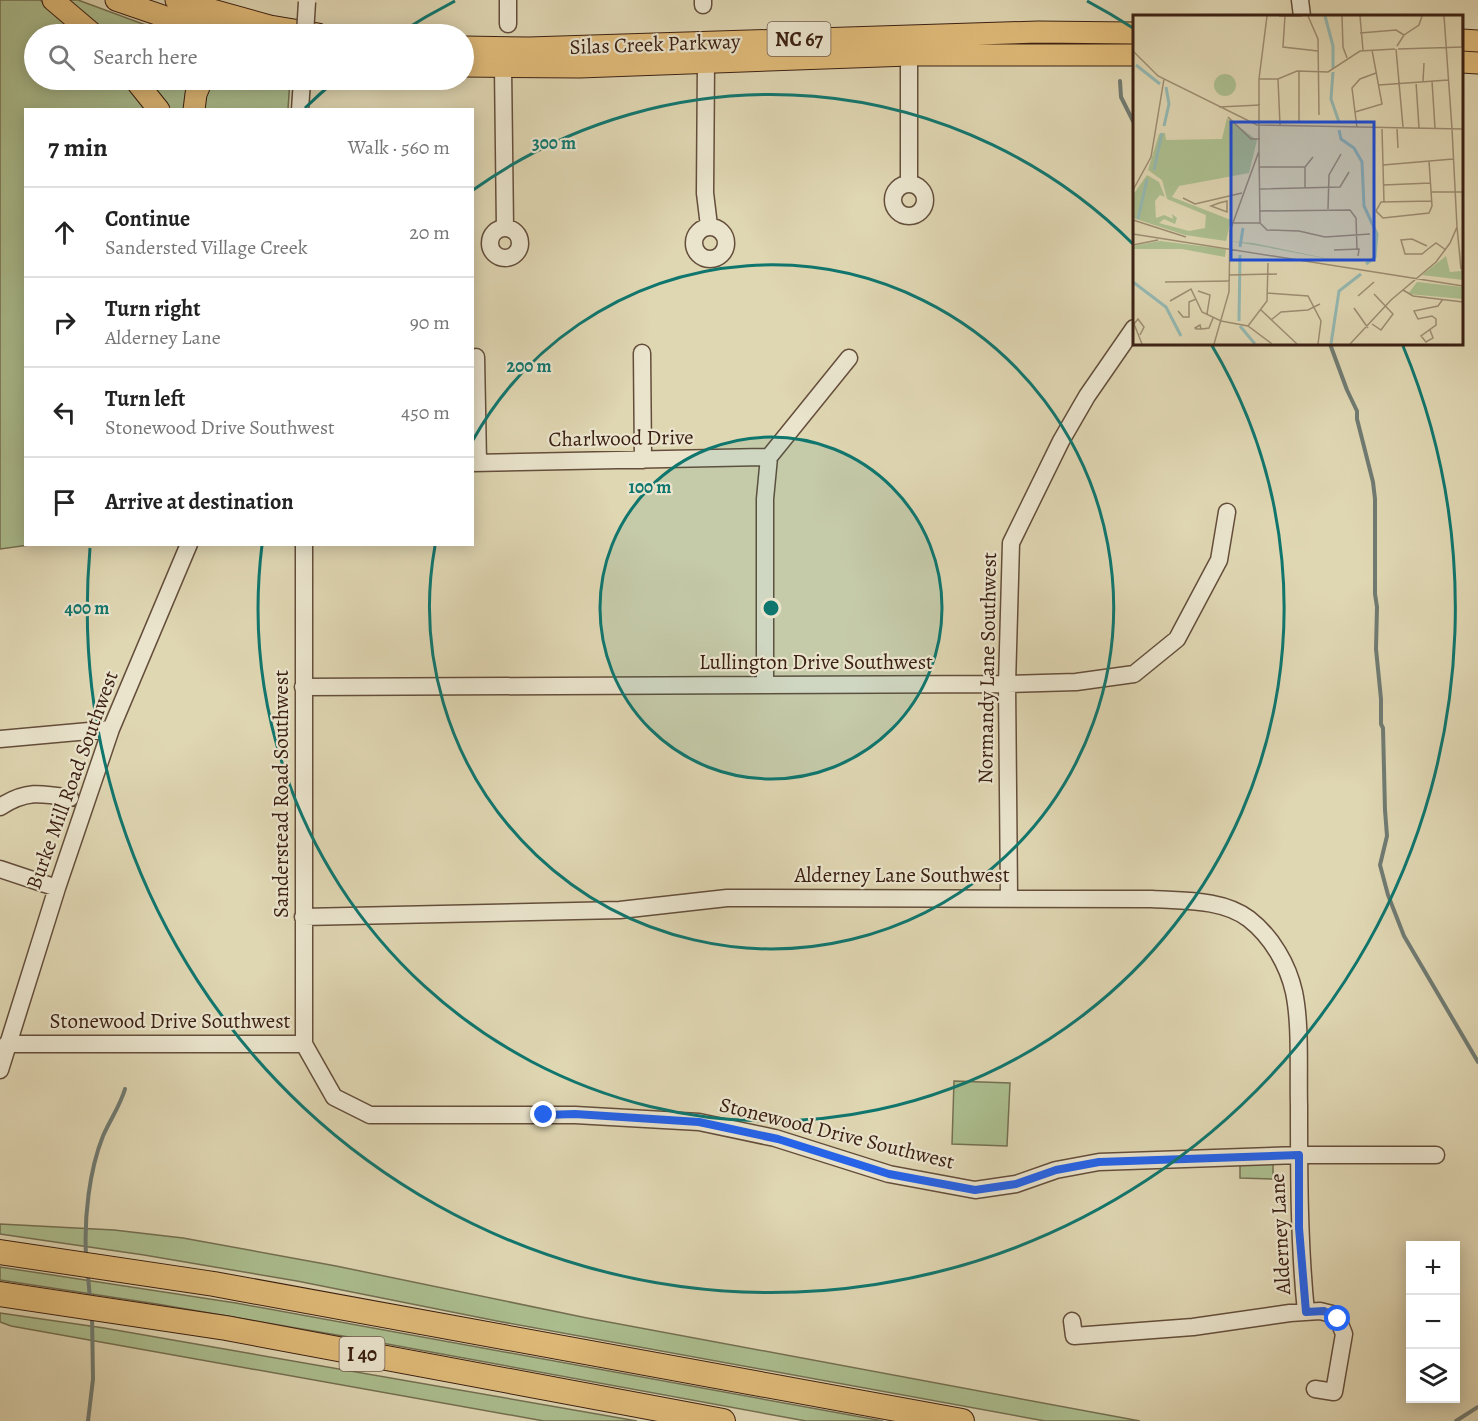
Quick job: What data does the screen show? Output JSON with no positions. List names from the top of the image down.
{
  "streets": {
    "highway": ["I 40"],
    "main road": ["NC 67", "Silas Creek Parkway"],
    "street": [
      "Charlwood Drive",
      "Lullington Drive Southwest",
      "Normandy Lane Southwest",
      "Burke Mill Road Southwest",
      "Sanderstead Road Southwest",
      "Alderney Lane Southwest",
      "Stonewood Drive Southwest",
      "Alderney Lane"
    ]
  },
  "crossings": [
    ["Lullington Drive Southwest", "Normandy Lane Southwest"],
    ["Lullington Drive Southwest", "Sanderstead Road Southwest"],
    ["Normandy Lane Southwest", "Alderney Lane Southwest"],
    ["Burke Mill Road Southwest", "Stonewood Drive Southwest"],
    ["Sanderstead Road Southwest", "Alderney Lane Southwest"],
    ["Sanderstead Road Southwest", "Stonewood Drive Southwest"],
    ["Alderney Lane Southwest", "Stonewood Drive Southwest"],
    ["Alderney Lane Southwest", "Alderney Lane"],
    ["Stonewood Drive Southwest", "Alderney Lane"]
  ],
  "page": {
    "search": "Search here",
    "heading": ["7 min", "Walk · 560 m"],
    "list": [
      ["Continue", "Sandersted Village Creek", "20 m"],
      ["Turn right", "Alderney Lane", "90 m"],
      ["Turn left", "Stonewood Drive Southwest", "450 m"],
      "Arrive at destination"
    ],
    "map_buttons": ["+", "−"]
  },
  "rings": [
    "300 m",
    "200 m",
    "100 m",
    "400 m"
  ]
}
